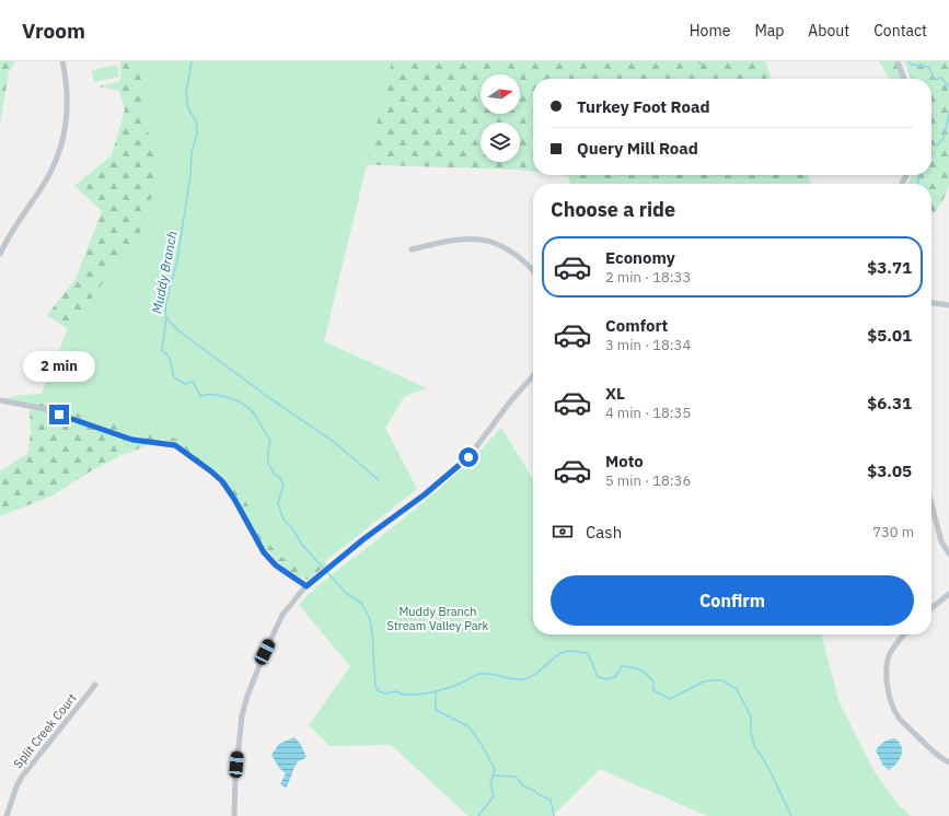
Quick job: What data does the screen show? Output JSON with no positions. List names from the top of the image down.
{
  "streets": {
    "street": ["Split Creek Court"]
  },
  "water": ["Muddy Branch"],
  "parks": ["Muddy Branch Stream Valley Park"],
  "north": "right",
  "page": {
    "header": "Vroom",
    "nav": [
      "Home",
      "Map",
      "About",
      "Contact"
    ],
    "banner": ["Turkey Foot Road", "Query Mill Road"],
    "heading": "Choose a ride",
    "list": [
      {
        "name": "Economy",
        "note": "2 min · 18:33",
        "value": "$3.71"
      },
      {
        "name": "Comfort",
        "note": "3 min · 18:34",
        "value": "$5.01"
      },
      {
        "name": "XL",
        "note": "4 min · 18:35",
        "value": "$6.31"
      },
      {
        "name": "Moto",
        "note": "5 min · 18:36",
        "value": "$3.05"
      }
    ],
    "bubble": "2 min",
    "pay": ["Cash", "730 m"],
    "buttons": "Confirm"
  }
}
